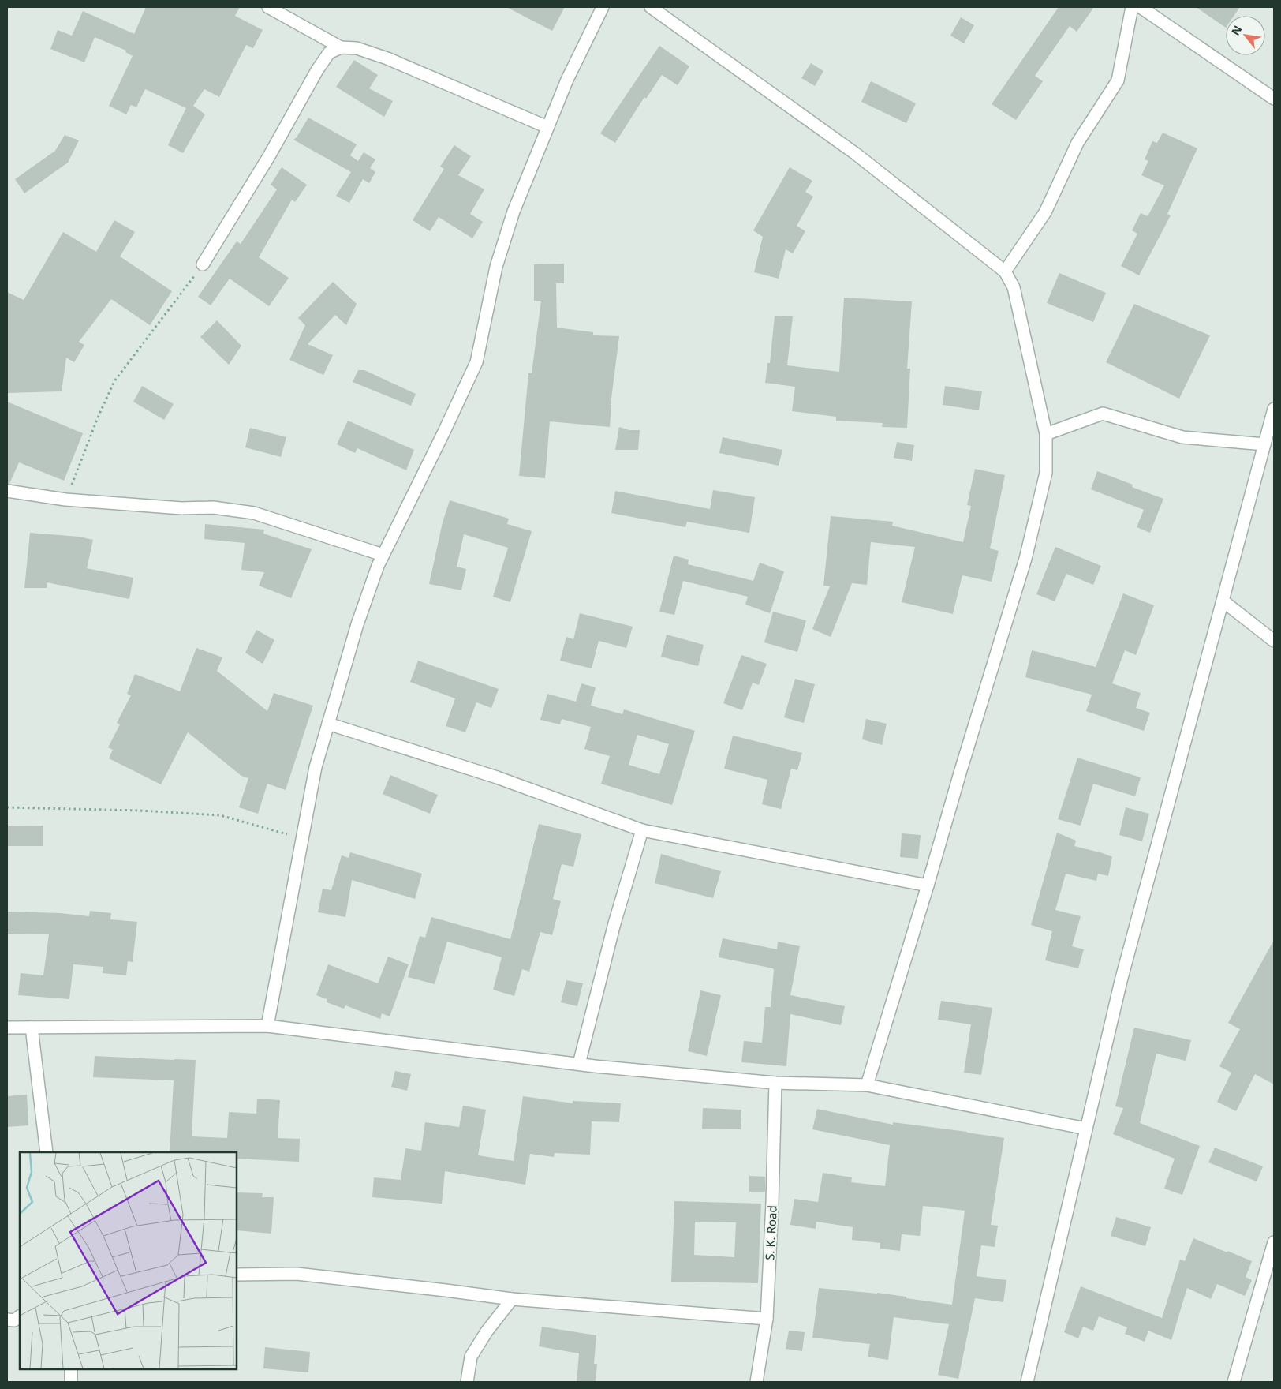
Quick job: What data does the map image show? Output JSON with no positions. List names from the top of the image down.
{
  "streets": {
    "street": ["S. K. Road"]
  },
  "north": "top left"
}
